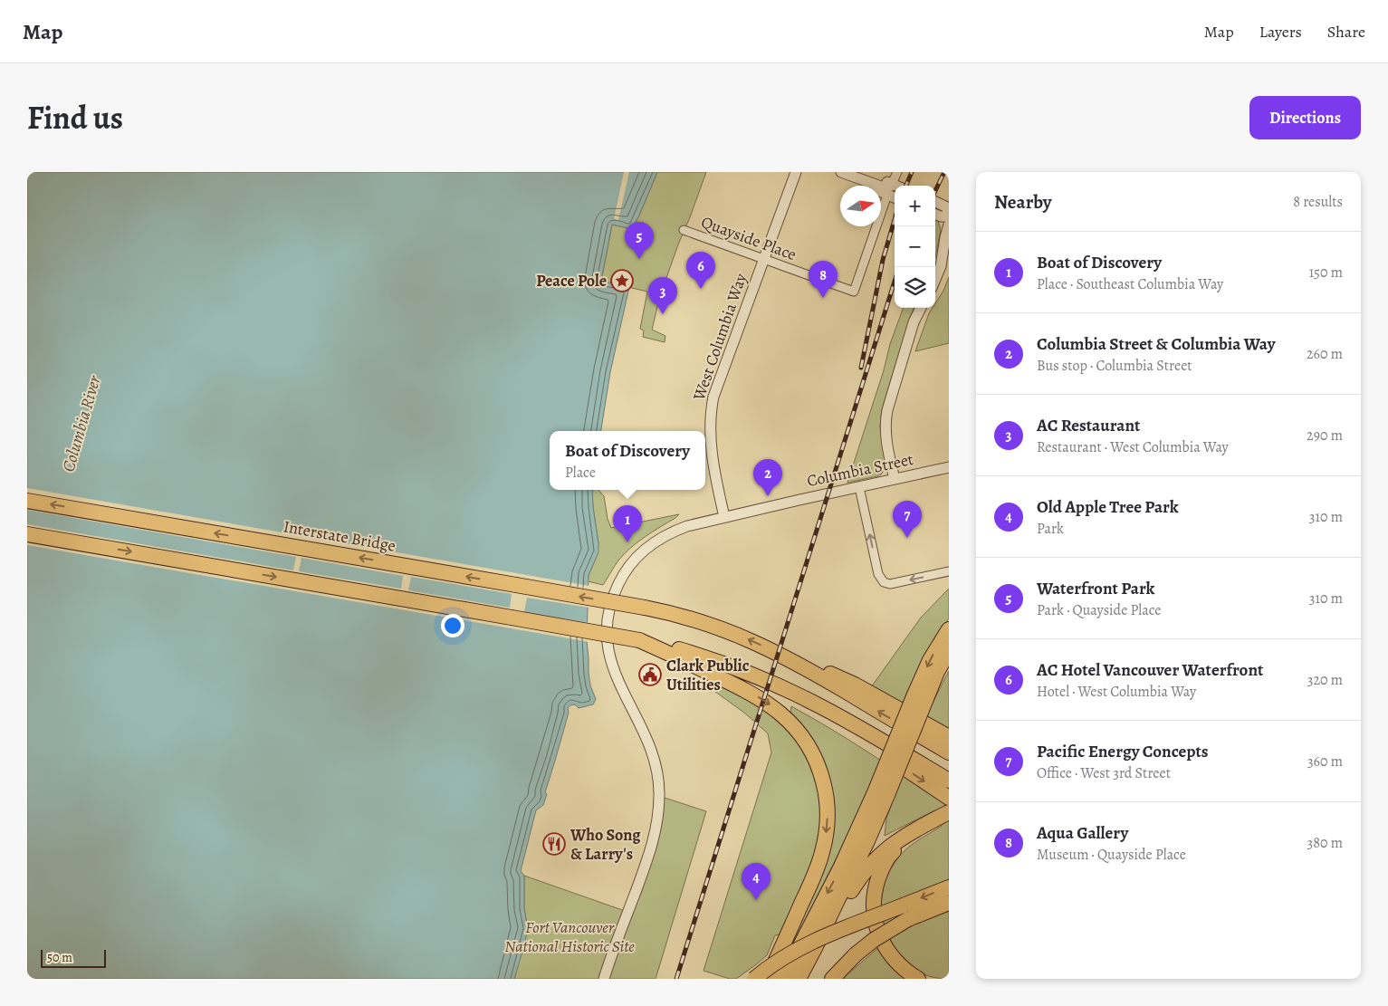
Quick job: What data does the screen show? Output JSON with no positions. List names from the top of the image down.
{
  "streets": {
    "highway": ["Interstate Bridge"],
    "street": ["Quayside Place", "West Columbia Way", "Columbia Street"]
  },
  "crossings": [
    ["Quayside Place", "West Columbia Way"],
    ["West Columbia Way", "Columbia Street"]
  ],
  "water": ["Columbia River"],
  "parks": ["Fort Vancouver National Historic Site"],
  "places": {
    "place": ["Peace Pole"],
    "public building": ["Clark Public Utilities"],
    "restaurant": ["Who Song & Larry's"]
  },
  "scale_bar": "50 m",
  "north": "right",
  "page": {
    "header": "Map",
    "nav": ["Map", "Layers", "Share"],
    "title": "Find us",
    "buttons": "Directions",
    "heading": ["Nearby", "8 results"],
    "map_buttons": ["+", "−"],
    "pins": [
      "5",
      "6",
      "8",
      "3",
      "2",
      "7",
      "1",
      "4"
    ],
    "list": [
      {
        "mark": "1",
        "name": "Boat of Discovery",
        "note": "Place · Southeast Columbia Way",
        "value": "150 m"
      },
      {
        "mark": "2",
        "name": "Columbia Street & Columbia Way",
        "note": "Bus stop · Columbia Street",
        "value": "260 m"
      },
      {
        "mark": "3",
        "name": "AC Restaurant",
        "note": "Restaurant · West Columbia Way",
        "value": "290 m"
      },
      {
        "mark": "4",
        "name": "Old Apple Tree Park",
        "note": "Park",
        "value": "310 m"
      },
      {
        "mark": "5",
        "name": "Waterfront Park",
        "note": "Park · Quayside Place",
        "value": "310 m"
      },
      {
        "mark": "6",
        "name": "AC Hotel Vancouver Waterfront",
        "note": "Hotel · West Columbia Way",
        "value": "320 m"
      },
      {
        "mark": "7",
        "name": "Pacific Energy Concepts",
        "note": "Office · West 3rd Street",
        "value": "360 m"
      },
      {
        "mark": "8",
        "name": "Aqua Gallery",
        "note": "Museum · Quayside Place",
        "value": "380 m"
      }
    ],
    "popup": ["Boat of Discovery", "Place"],
    "scale": "50 m"
  }
}
